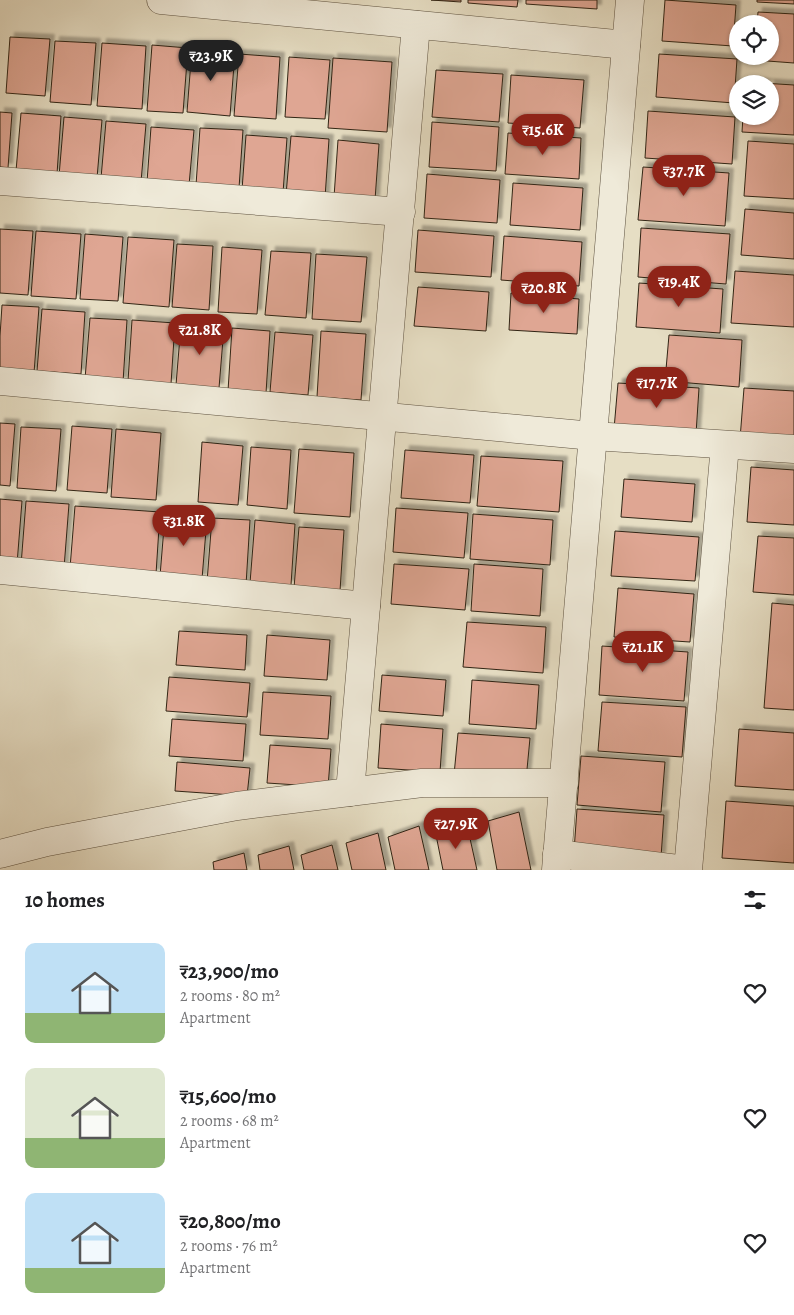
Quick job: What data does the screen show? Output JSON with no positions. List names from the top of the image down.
{
  "page": {
    "price": [
      "₹23.9K",
      "₹15.6K",
      "₹37.7K",
      "₹19.4K",
      "₹20.8K",
      "₹21.8K",
      "₹17.7K",
      "₹31.8K",
      "₹21.1K",
      "₹27.9K"
    ],
    "heading": "10 homes",
    "list": [
      {
        "name": "₹23,900/mo",
        "note": "2 rooms · 80 m² · Apartment"
      },
      {
        "name": "₹15,600/mo",
        "note": "2 rooms · 68 m² · Apartment"
      },
      {
        "name": "₹20,800/mo",
        "note": "2 rooms · 76 m² · Apartment"
      }
    ]
  }
}
